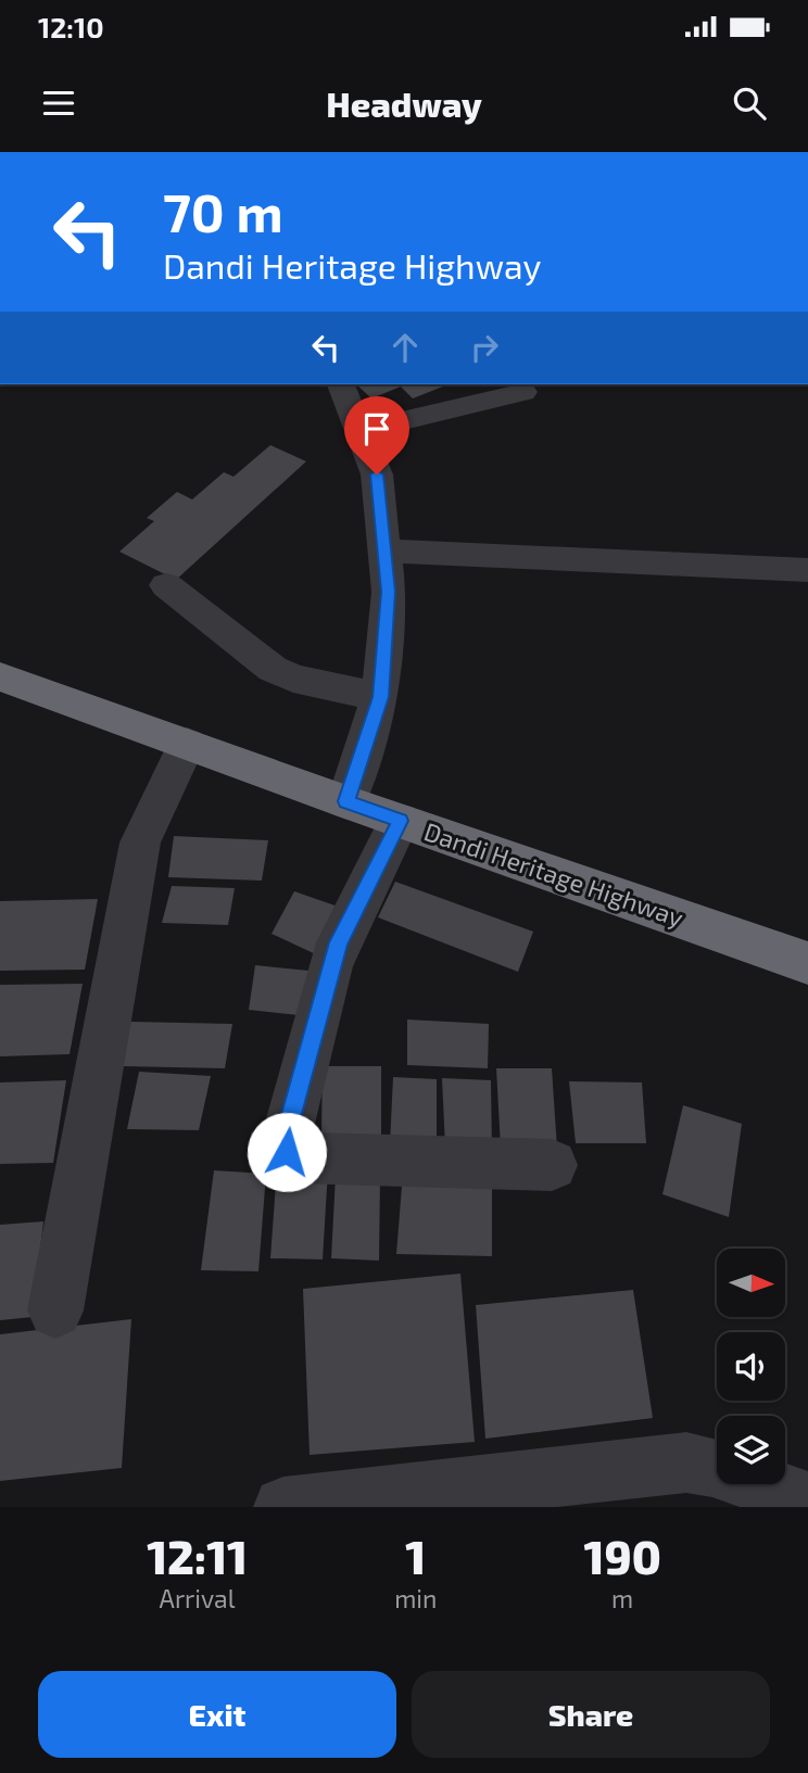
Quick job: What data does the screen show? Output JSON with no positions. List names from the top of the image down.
{
  "streets": {
    "highway": ["Dandi Heritage Highway"]
  },
  "north": "right",
  "page": {
    "status": "12:10",
    "header": "Headway",
    "turn": ["70 m", "Dandi Heritage Highway"],
    "eta": [
      "12:11",
      "Arrival",
      "1",
      "min",
      "190",
      "m"
    ],
    "buttons": ["Exit", "Share"]
  }
}
